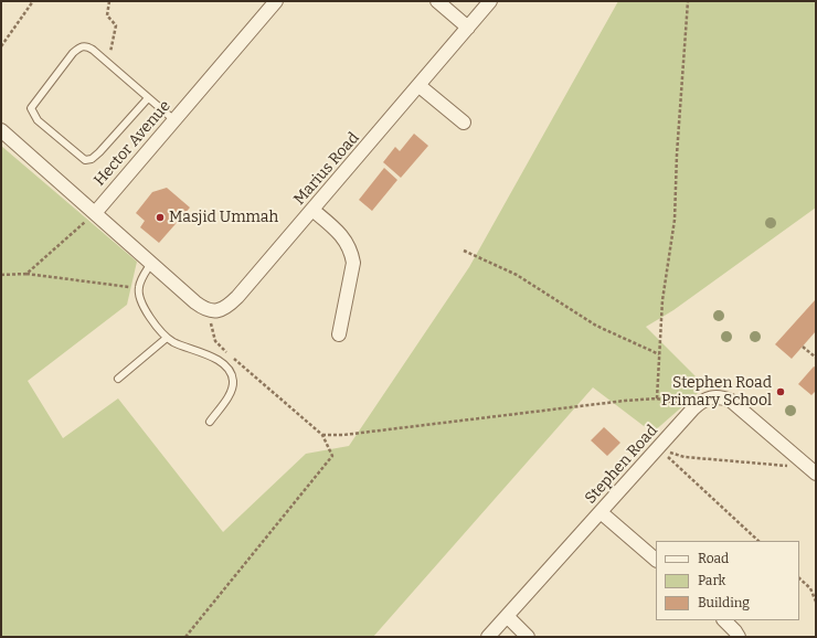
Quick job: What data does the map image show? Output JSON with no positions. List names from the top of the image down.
{
  "streets": {
    "street": ["Hector Avenue", "Marius Road", "Stephen Road"]
  },
  "places": ["Masjid Ummah", "Stephen Road Primary School"],
  "legend": ["Road", "Park", "Building"]
}
